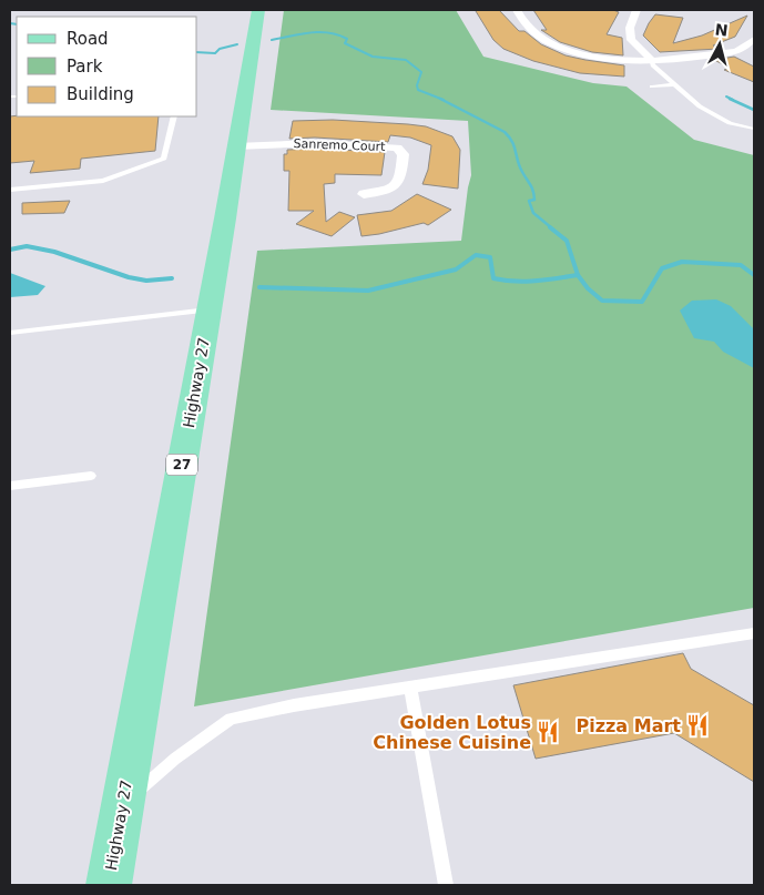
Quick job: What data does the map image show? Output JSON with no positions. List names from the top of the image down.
{
  "streets": {
    "main road": ["Highway 27", "27"],
    "street": ["Sanremo Court"]
  },
  "crossings": [
    ["Sanremo Court", "Highway 27"]
  ],
  "places": {
    "restaurant": ["Pizza Mart", "Golden Lotus Chinese Cuisine"]
  },
  "legend": ["Road", "Park", "Building"],
  "north": "top"
}
